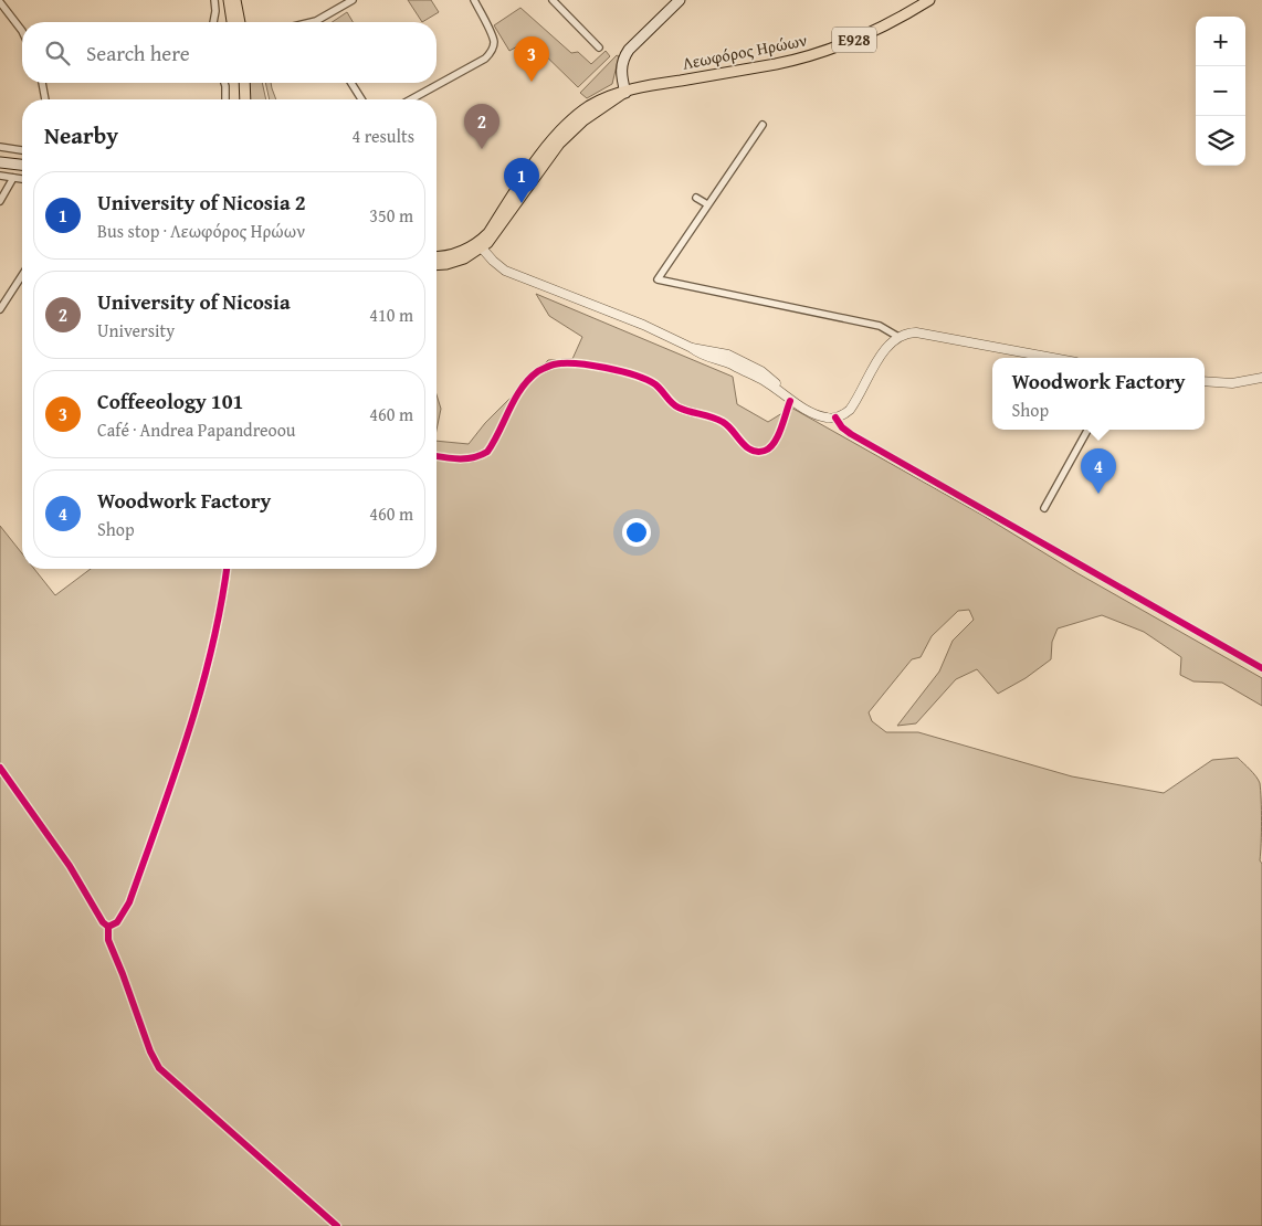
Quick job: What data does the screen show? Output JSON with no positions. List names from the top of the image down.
{
  "streets": {
    "main road": ["E928", "Λεωφόρος Ηρώων"]
  },
  "page": {
    "map_buttons": ["+", "−"],
    "search": "Search here",
    "pins": [
      "3",
      "2",
      "1",
      "4"
    ],
    "heading": ["Nearby", "4 results"],
    "list": [
      {
        "mark": "1",
        "name": "University of Nicosia 2",
        "note": "Bus stop · Λεωφόρος Ηρώων",
        "value": "350 m"
      },
      {
        "mark": "2",
        "name": "University of Nicosia",
        "note": "University",
        "value": "410 m"
      },
      {
        "mark": "3",
        "name": "Coffeeology 101",
        "note": "Café · Andrea Papandreoou",
        "value": "460 m"
      },
      {
        "mark": "4",
        "name": "Woodwork Factory",
        "note": "Shop",
        "value": "460 m"
      }
    ],
    "popup": ["Woodwork Factory", "Shop"]
  }
}
